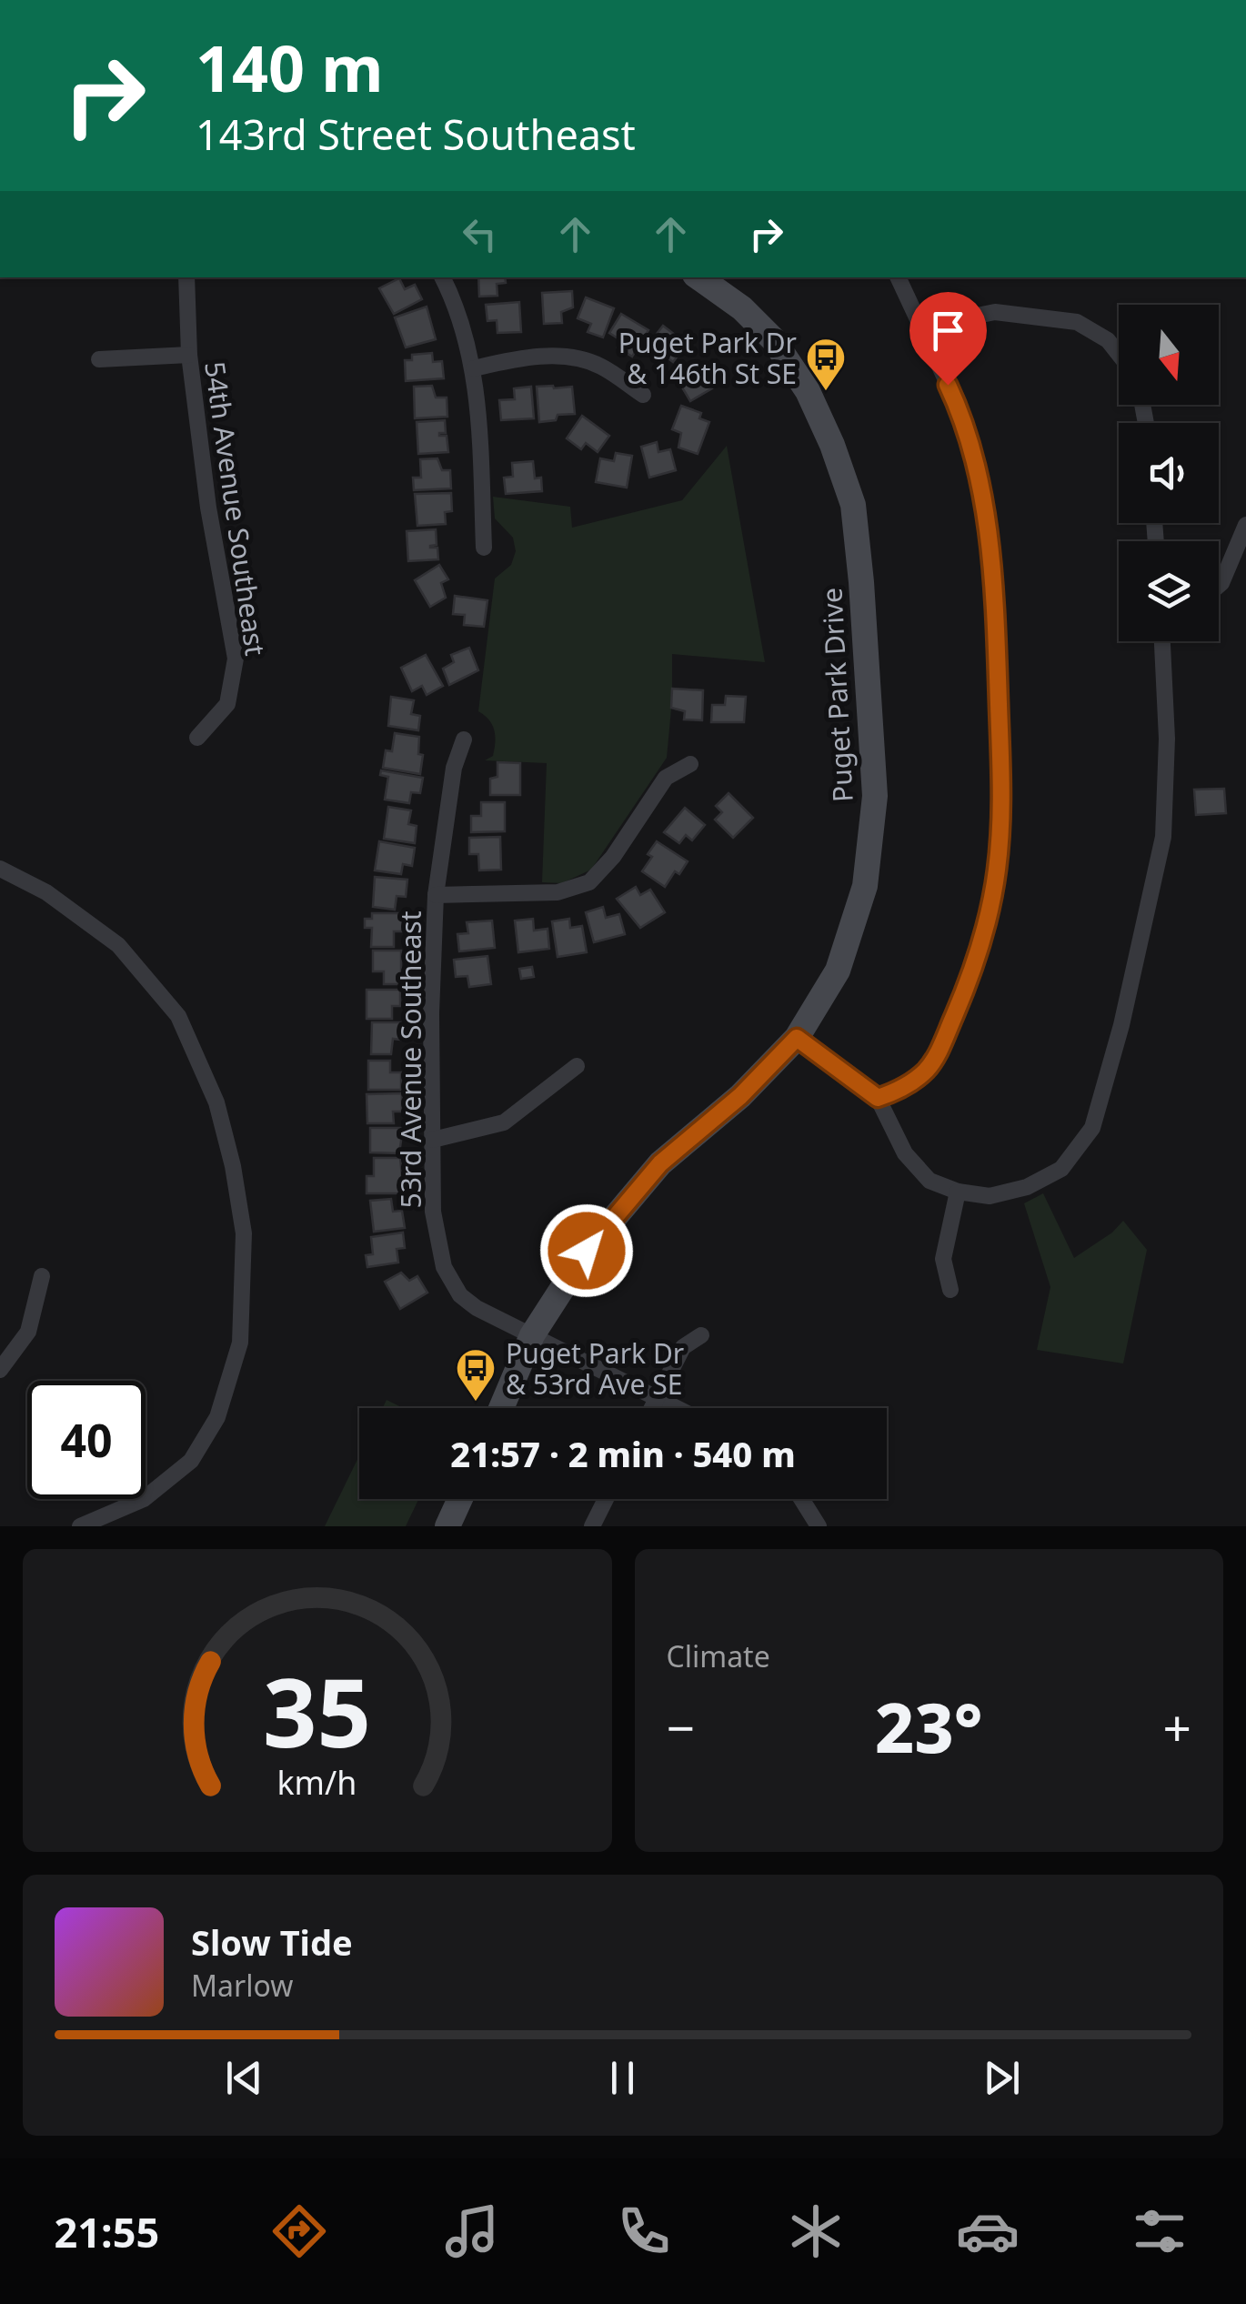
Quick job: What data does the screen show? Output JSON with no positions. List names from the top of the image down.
{
  "streets": {
    "street": ["54th Avenue Southeast", "Puget Park Drive", "53rd Avenue Southeast"]
  },
  "crossings": [
    ["Puget Park Drive", "53rd Avenue Southeast"]
  ],
  "places": {
    "bus stop": ["Puget Park Dr & 146th St SE", "Puget Park Dr & 53rd Ave SE"]
  },
  "north": "bottom",
  "page": {
    "turn": ["140 m", "143rd Street Southeast"],
    "limit": "40",
    "trip": "21:57 · 2 min · 540 m",
    "tile": "Climate",
    "heat": ["−", "23°", "+"],
    "song": ["Slow Tide", "Marlow"],
    "tabs": "21:55",
    "gauge": ["35", "km/h"]
  }
}
